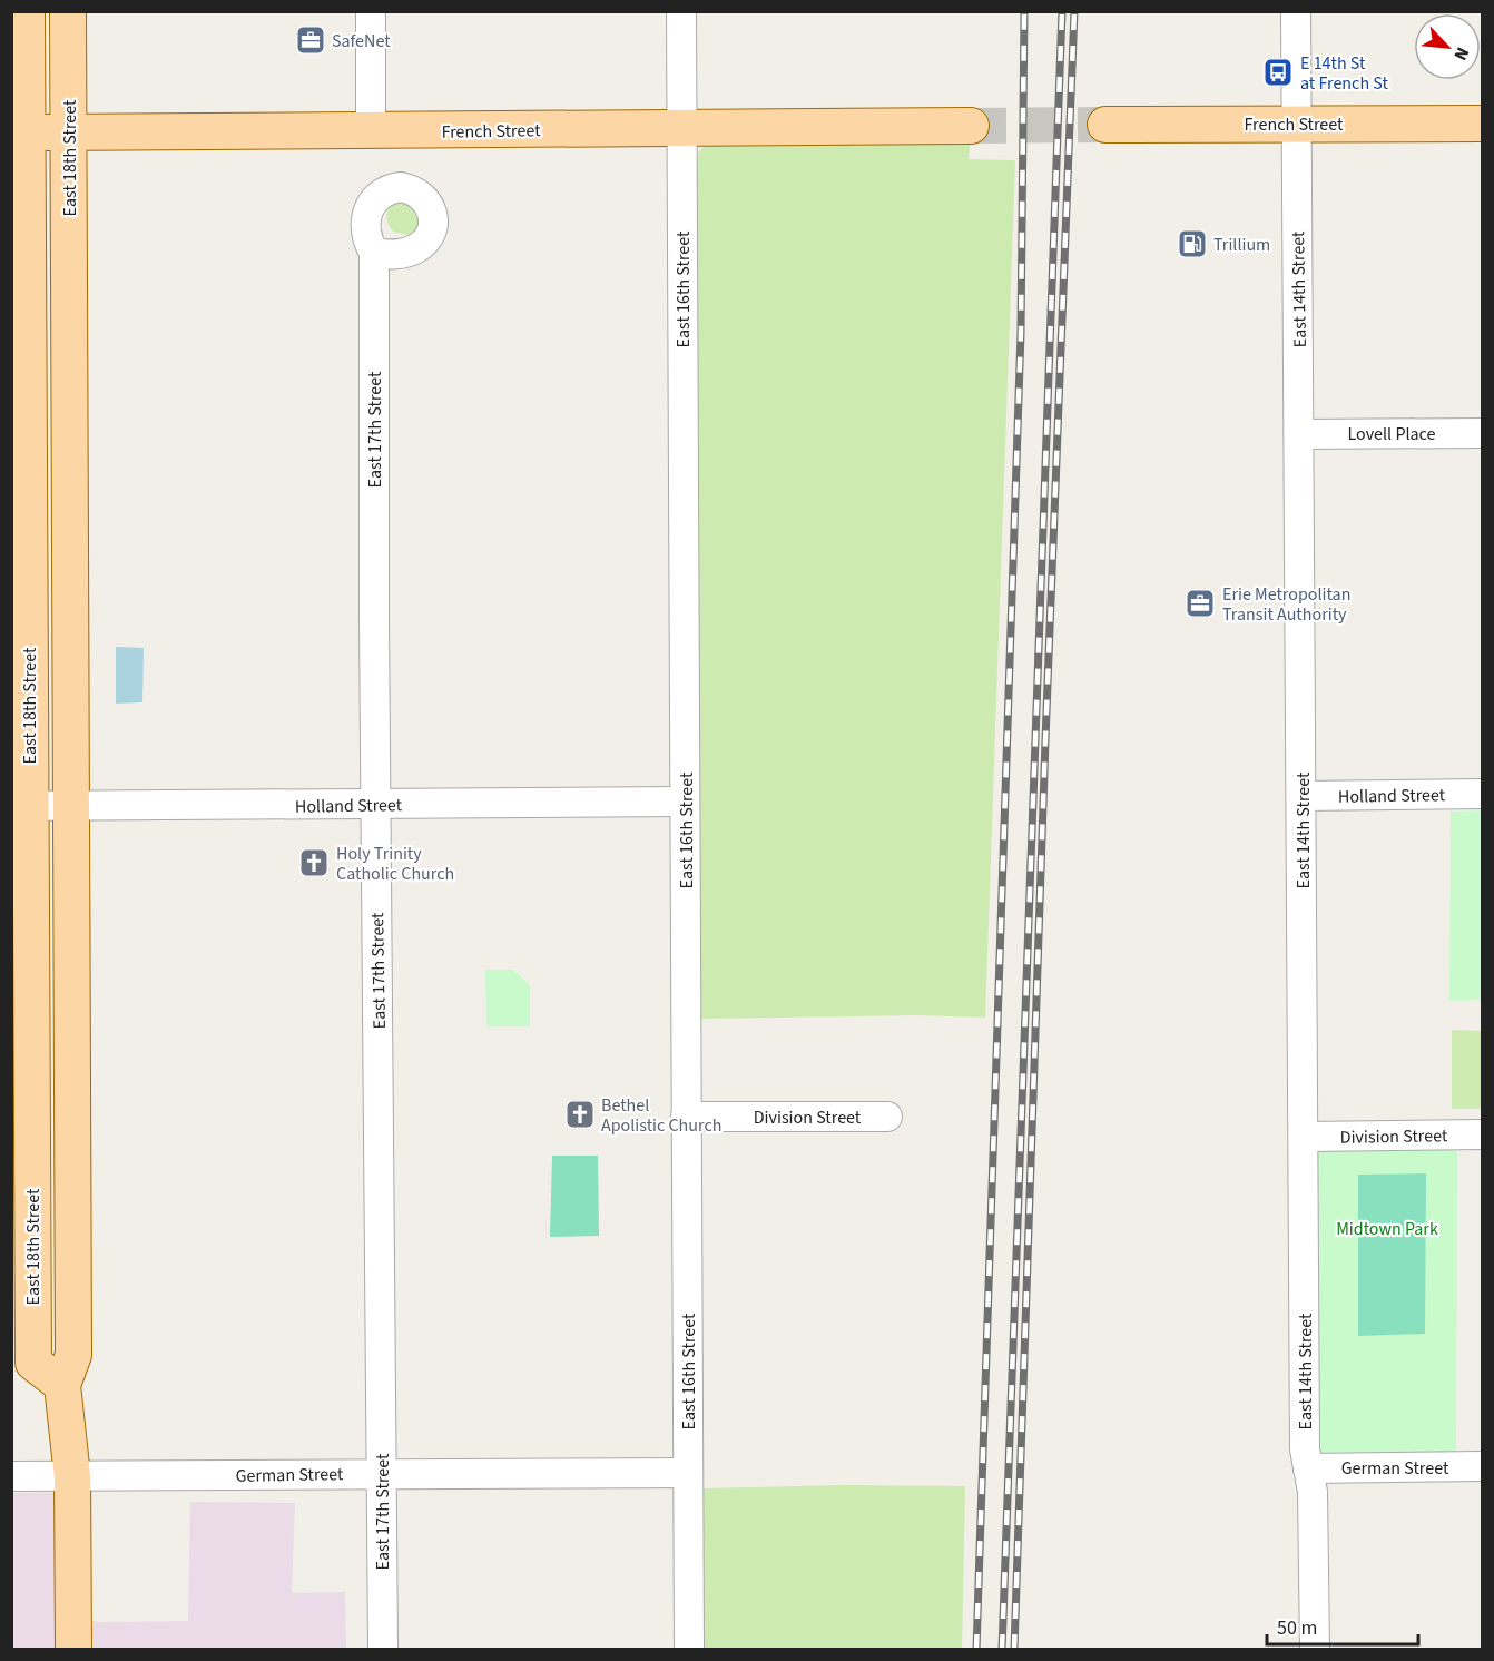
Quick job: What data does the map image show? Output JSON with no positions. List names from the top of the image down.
{
  "streets": {
    "main road": ["French Street", "East 18th Street"],
    "street": [
      "East 16th Street",
      "East 14th Street",
      "East 17th Street",
      "Lovell Place",
      "Holland Street",
      "Division Street",
      "German Street"
    ]
  },
  "crossings": [
    ["French Street", "East 18th Street"],
    ["French Street", "East 16th Street"],
    ["French Street", "East 14th Street"],
    ["East 18th Street", "Holland Street"],
    ["East 18th Street", "German Street"],
    ["East 16th Street", "Holland Street"],
    ["East 16th Street", "Division Street"],
    ["East 16th Street", "German Street"],
    ["East 14th Street", "Lovell Place"],
    ["East 14th Street", "Holland Street"],
    ["East 14th Street", "Division Street"],
    ["East 14th Street", "German Street"],
    ["East 17th Street", "Holland Street"],
    ["East 17th Street", "German Street"]
  ],
  "parks": ["Midtown Park"],
  "places": {
    "office": ["SafeNet", "Erie Metropolitan Transit Authority"],
    "bus stop": ["E 14th St at French St"],
    "fuel station": ["Trillium"],
    "church": ["Holy Trinity Catholic Church", "Bethel Apolistic Church"]
  },
  "scale_bar": "50 m",
  "north": "bottom right"
}
